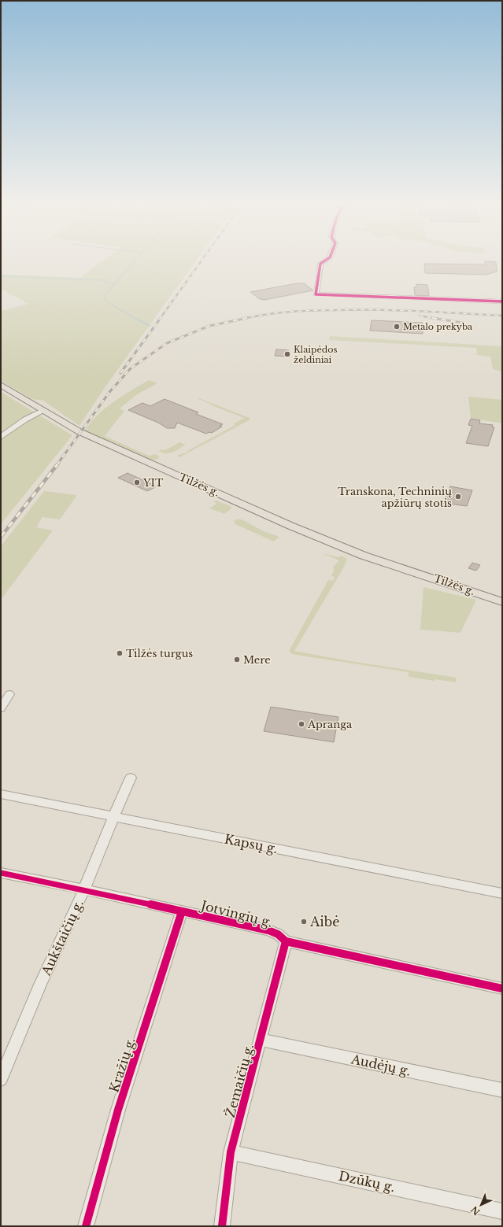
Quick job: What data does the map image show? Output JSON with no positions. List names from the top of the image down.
{
  "streets": {
    "main road": ["Tilžės g."],
    "street": [
      "Kapsų g.",
      "Jotvingių g.",
      "Aukštaičių g.",
      "Kražių g.",
      "Audėjų g.",
      "Žemaičių g.",
      "Dzūkų g."
    ]
  },
  "crossings": [
    ["Kapsų g.", "Aukštaičių g."],
    ["Jotvingių g.", "Aukštaičių g."],
    ["Jotvingių g.", "Kražių g."],
    ["Jotvingių g.", "Žemaičių g."],
    ["Audėjų g.", "Žemaičių g."],
    ["Žemaičių g.", "Dzūkų g."]
  ],
  "places": [
    "Metalo prekyba",
    "Klaipėdos želdiniai",
    "YIT",
    "Transkona, Techninių apžiūrų stotis",
    "Tilžės turgus",
    "Mere",
    "Apranga",
    "Aibė"
  ],
  "north": "bottom left"
}
